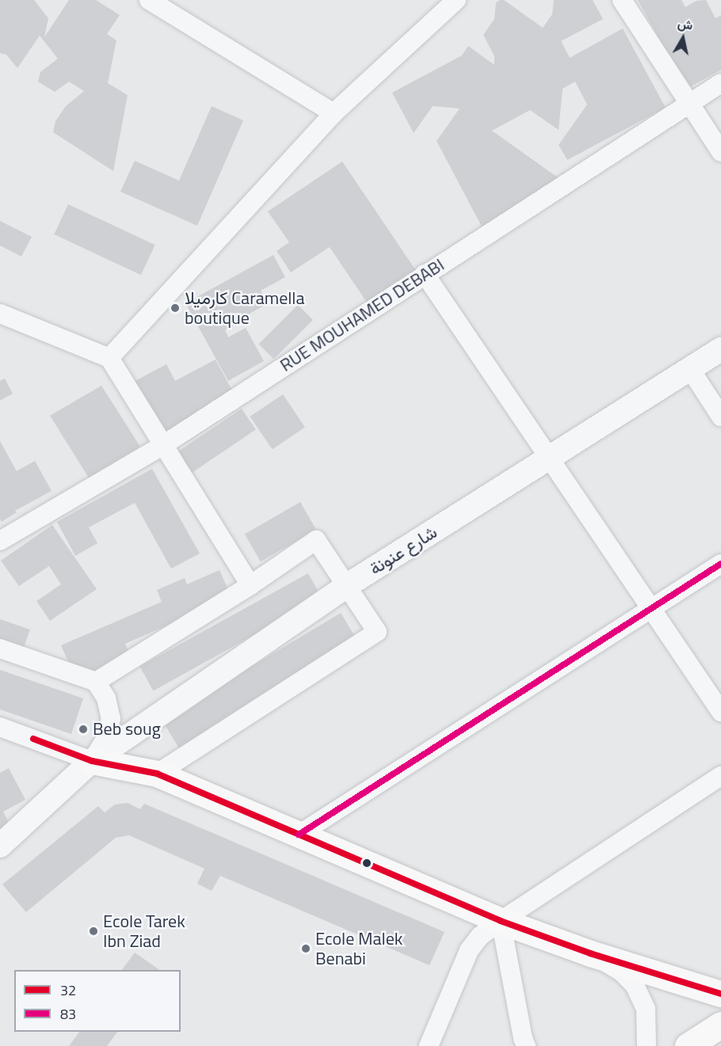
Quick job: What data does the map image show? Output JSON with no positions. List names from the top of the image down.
{
  "streets": {
    "street": ["RUE MOUHAMED DEBABI", "شارع عنونة"]
  },
  "places": [
    "كارميلا Caramella boutique",
    "Beb soug",
    "Ecole Tarek Ibn Ziad",
    "Ecole Malek Benabi"
  ],
  "lines": ["transit line 83", "transit line 32"],
  "legend": ["32", "83"],
  "north": "top"
}
